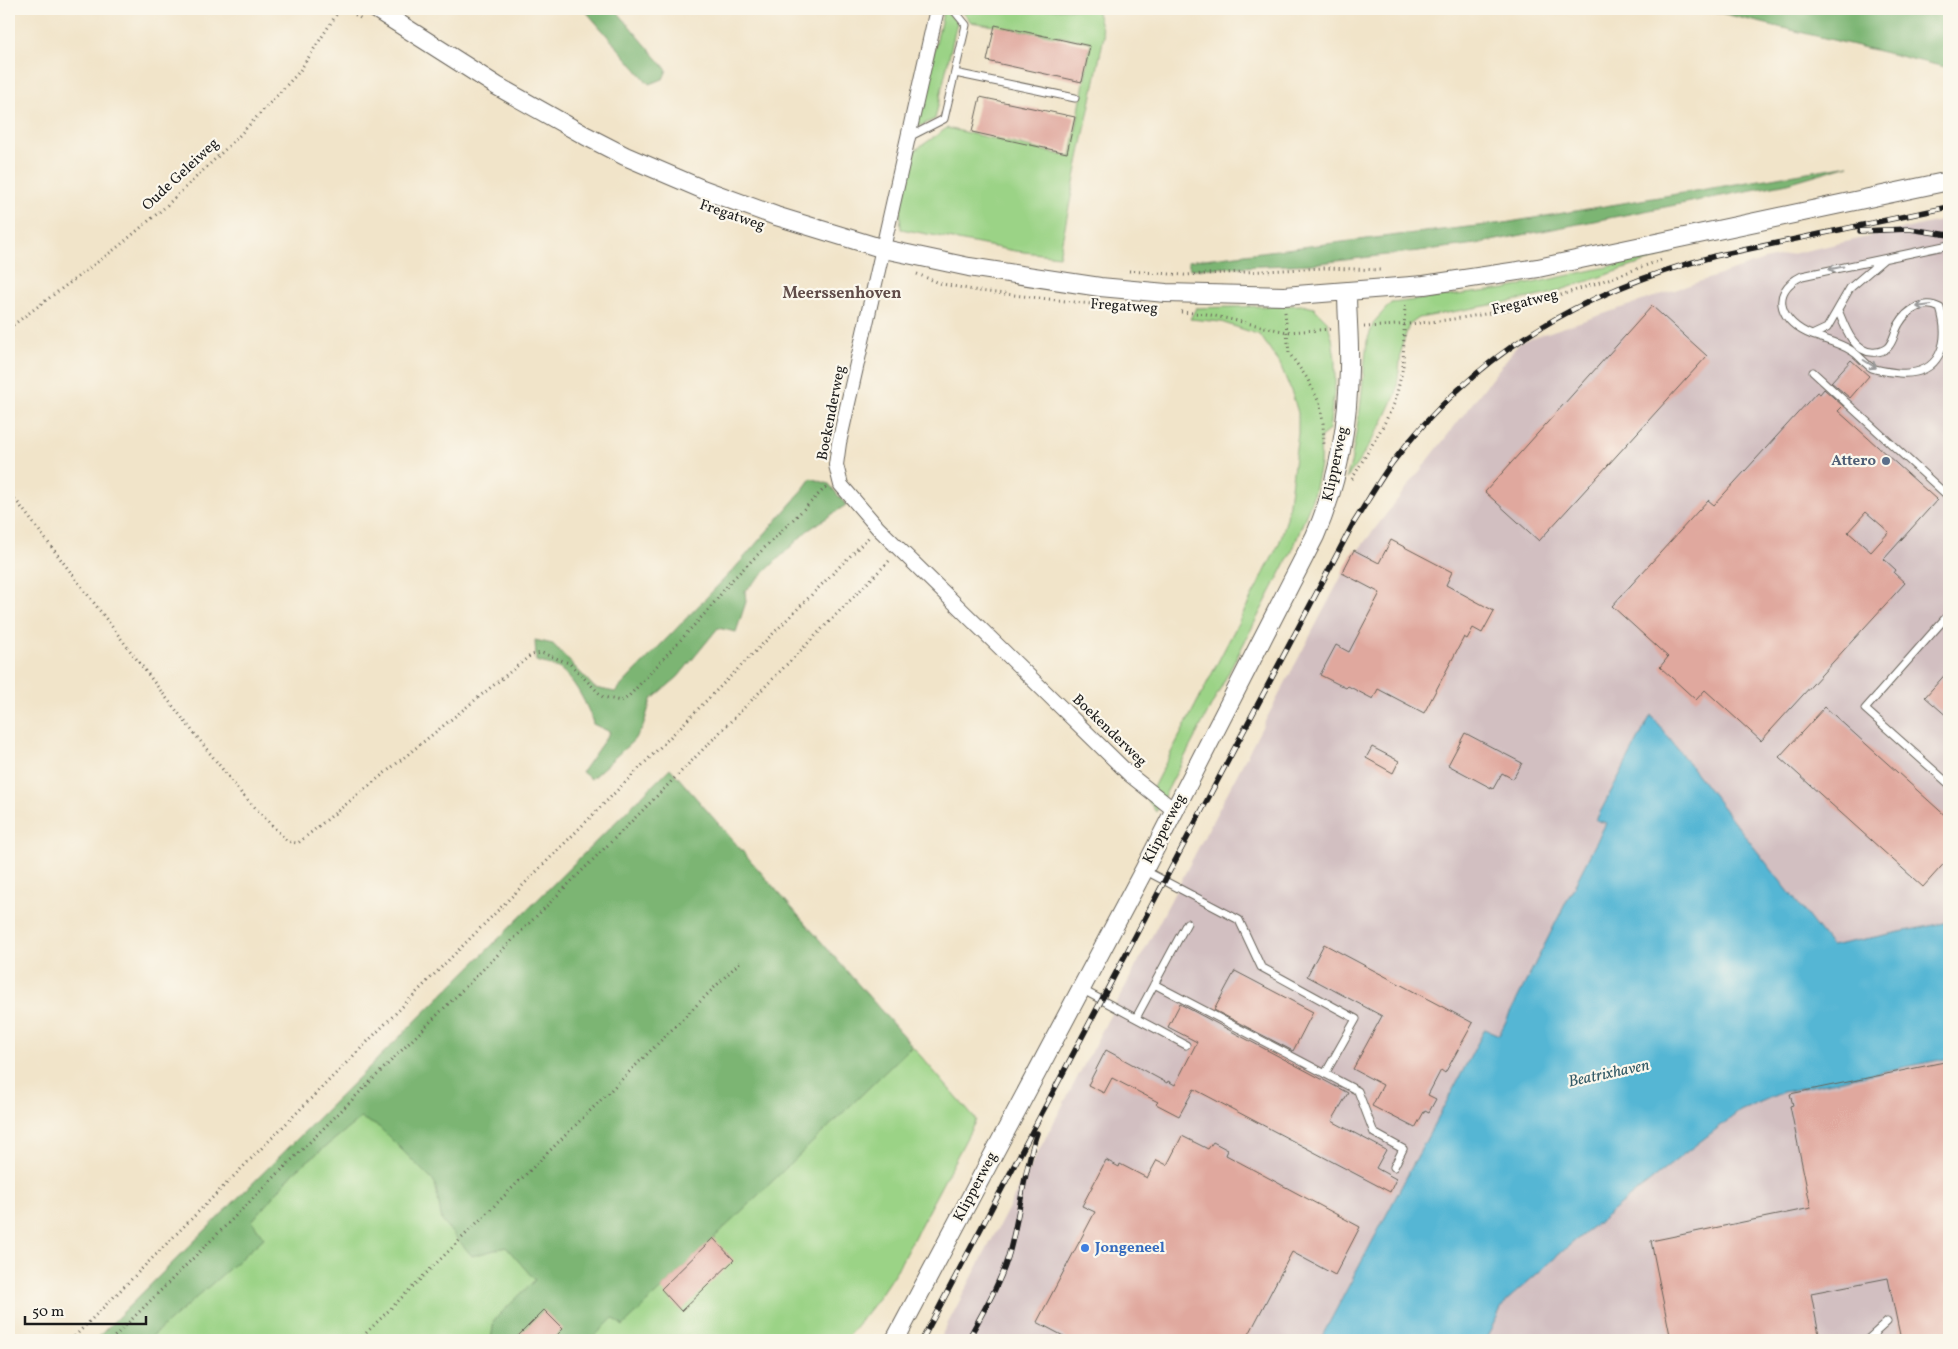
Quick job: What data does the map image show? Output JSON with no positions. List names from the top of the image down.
{
  "streets": {
    "street": ["Fregatweg", "Boekenderweg", "Klipperweg"],
    "path": ["Oude Geleiweg"]
  },
  "crossings": [
    ["Fregatweg", "Boekenderweg"],
    ["Fregatweg", "Klipperweg"],
    ["Boekenderweg", "Klipperweg"]
  ],
  "districts": ["Meerssenhoven"],
  "water": ["Beatrixhaven"],
  "places": ["Attero", "Jongeneel"],
  "scale_bar": "50 m"
}
